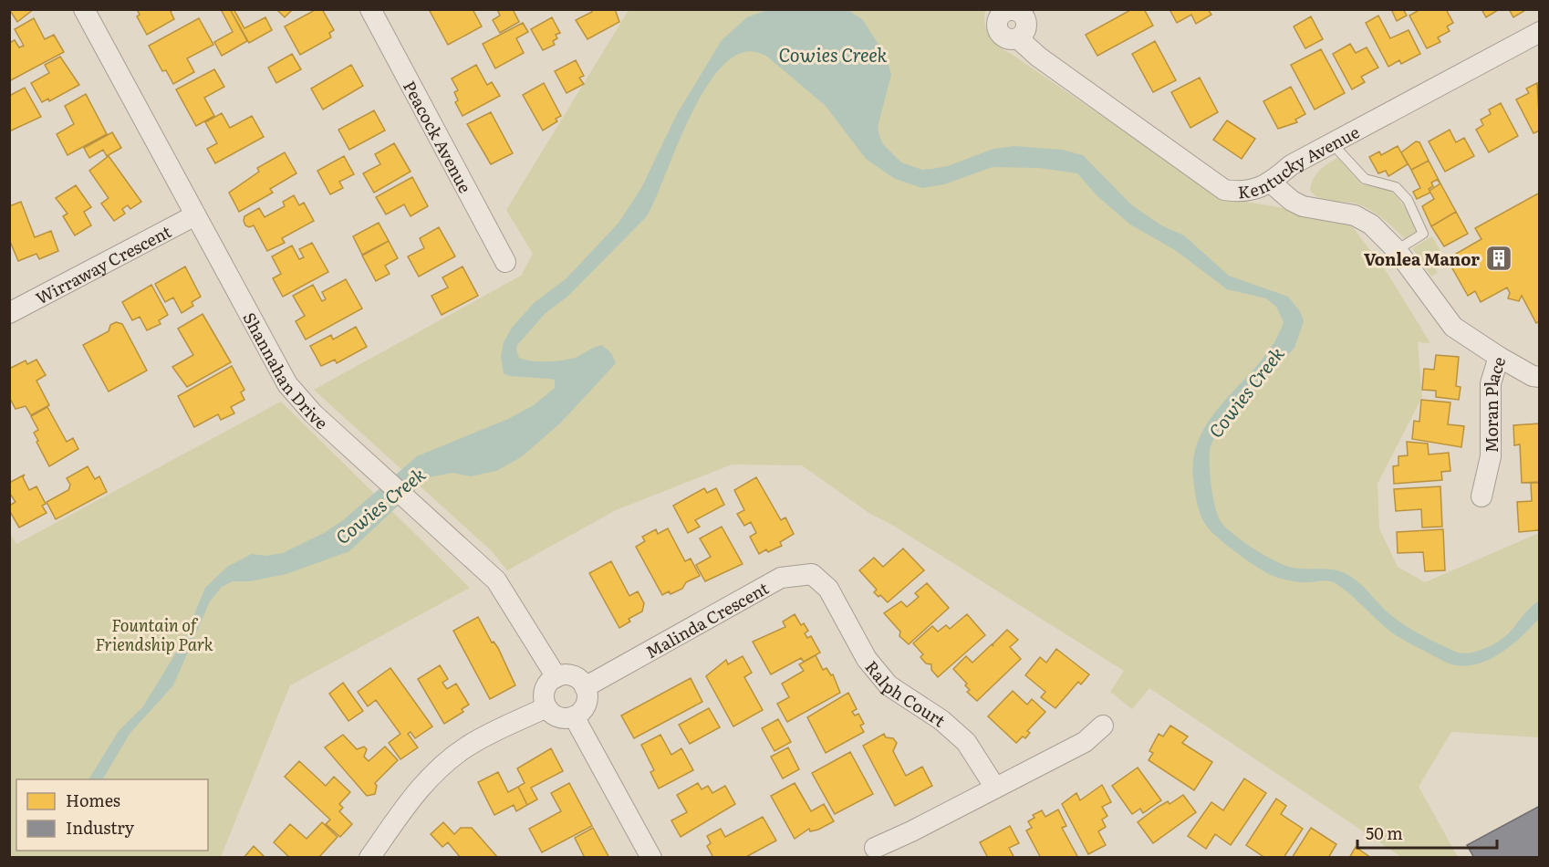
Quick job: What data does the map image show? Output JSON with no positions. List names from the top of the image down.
{
  "streets": {
    "street": [
      "Peacock Avenue",
      "Kentucky Avenue",
      "Wirraway Crescent",
      "Shannahan Drive",
      "Moran Place",
      "Malinda Crescent",
      "Ralph Court"
    ]
  },
  "crossings": [
    ["Wirraway Crescent", "Shannahan Drive"],
    ["Shannahan Drive", "Malinda Crescent"],
    ["Malinda Crescent", "Ralph Court"]
  ],
  "water": ["Cowies Creek"],
  "parks": ["Fountain of Friendship Park"],
  "places": {
    "building": ["Vonlea Manor"]
  },
  "legend": ["Homes", "Industry"],
  "scale_bar": "50 m"
}
